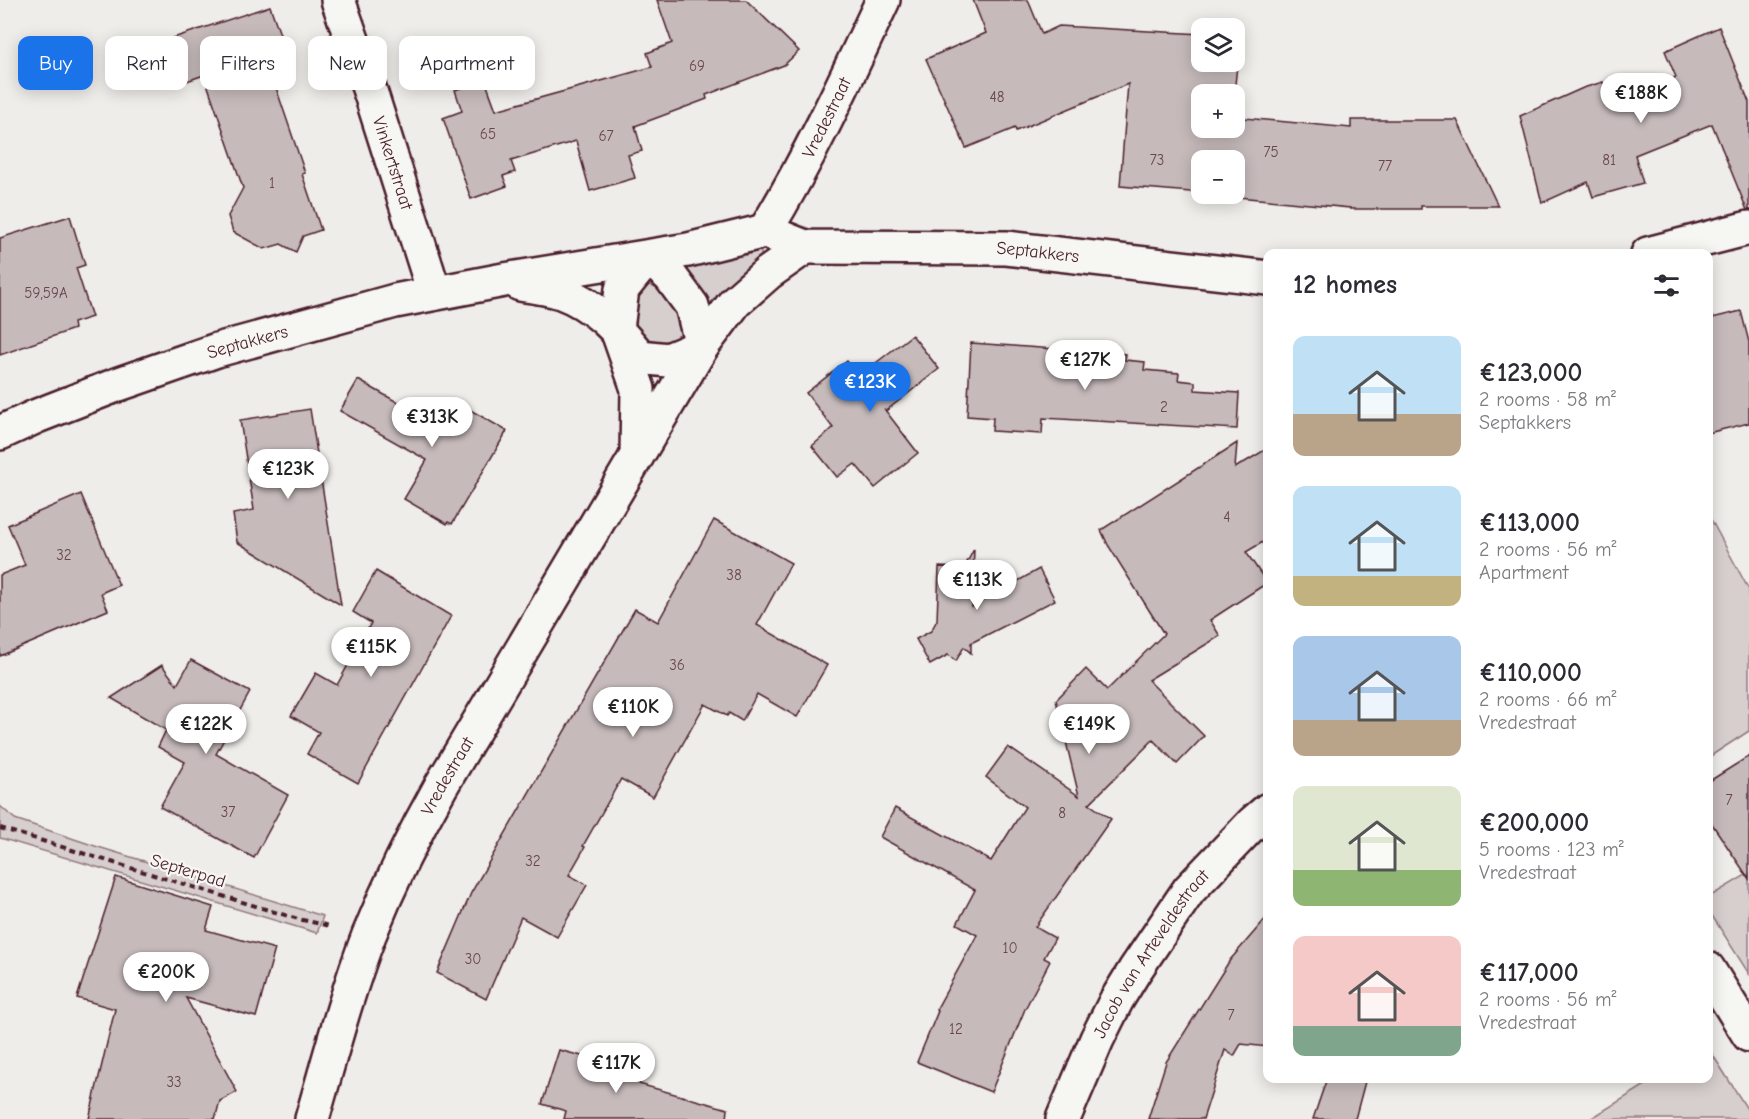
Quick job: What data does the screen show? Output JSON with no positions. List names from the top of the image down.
{
  "streets": {
    "street": [
      "Vredestraat",
      "Vinkertstraat",
      "Septakkers",
      "Jacob van Arteveldestraat"
    ],
    "path": ["Septerpad"]
  },
  "crossings": [
    ["Vredestraat", "Septakkers"],
    ["Vredestraat", "Septerpad"],
    ["Vinkertstraat", "Septakkers"]
  ],
  "house_numbers": [
    "69",
    "48",
    "65",
    "67",
    "75",
    "73",
    "81",
    "77",
    "1",
    "59,59A",
    "2",
    "4",
    "32",
    "38",
    "36",
    "7",
    "37",
    "8",
    "32",
    "10",
    "30",
    "7",
    "12",
    "33"
  ],
  "page": {
    "map_buttons": ["+", "−"],
    "chip": [
      "Buy",
      "Rent",
      "Filters",
      "New",
      "Apartment"
    ],
    "price": [
      "€188K",
      "€127K",
      "€123K",
      "€313K",
      "€123K",
      "€113K",
      "€115K",
      "€110K",
      "€122K",
      "€149K",
      "€200K",
      "€117K"
    ],
    "heading": "12 homes",
    "list": [
      {
        "name": "€123,000",
        "note": "2 rooms · 58 m² · Septakkers"
      },
      {
        "name": "€113,000",
        "note": "2 rooms · 56 m² · Apartment"
      },
      {
        "name": "€110,000",
        "note": "2 rooms · 66 m² · Vredestraat"
      },
      {
        "name": "€200,000",
        "note": "5 rooms · 123 m² · Vredestraat"
      },
      {
        "name": "€117,000",
        "note": "2 rooms · 56 m² · Vredestraat"
      }
    ]
  }
}
